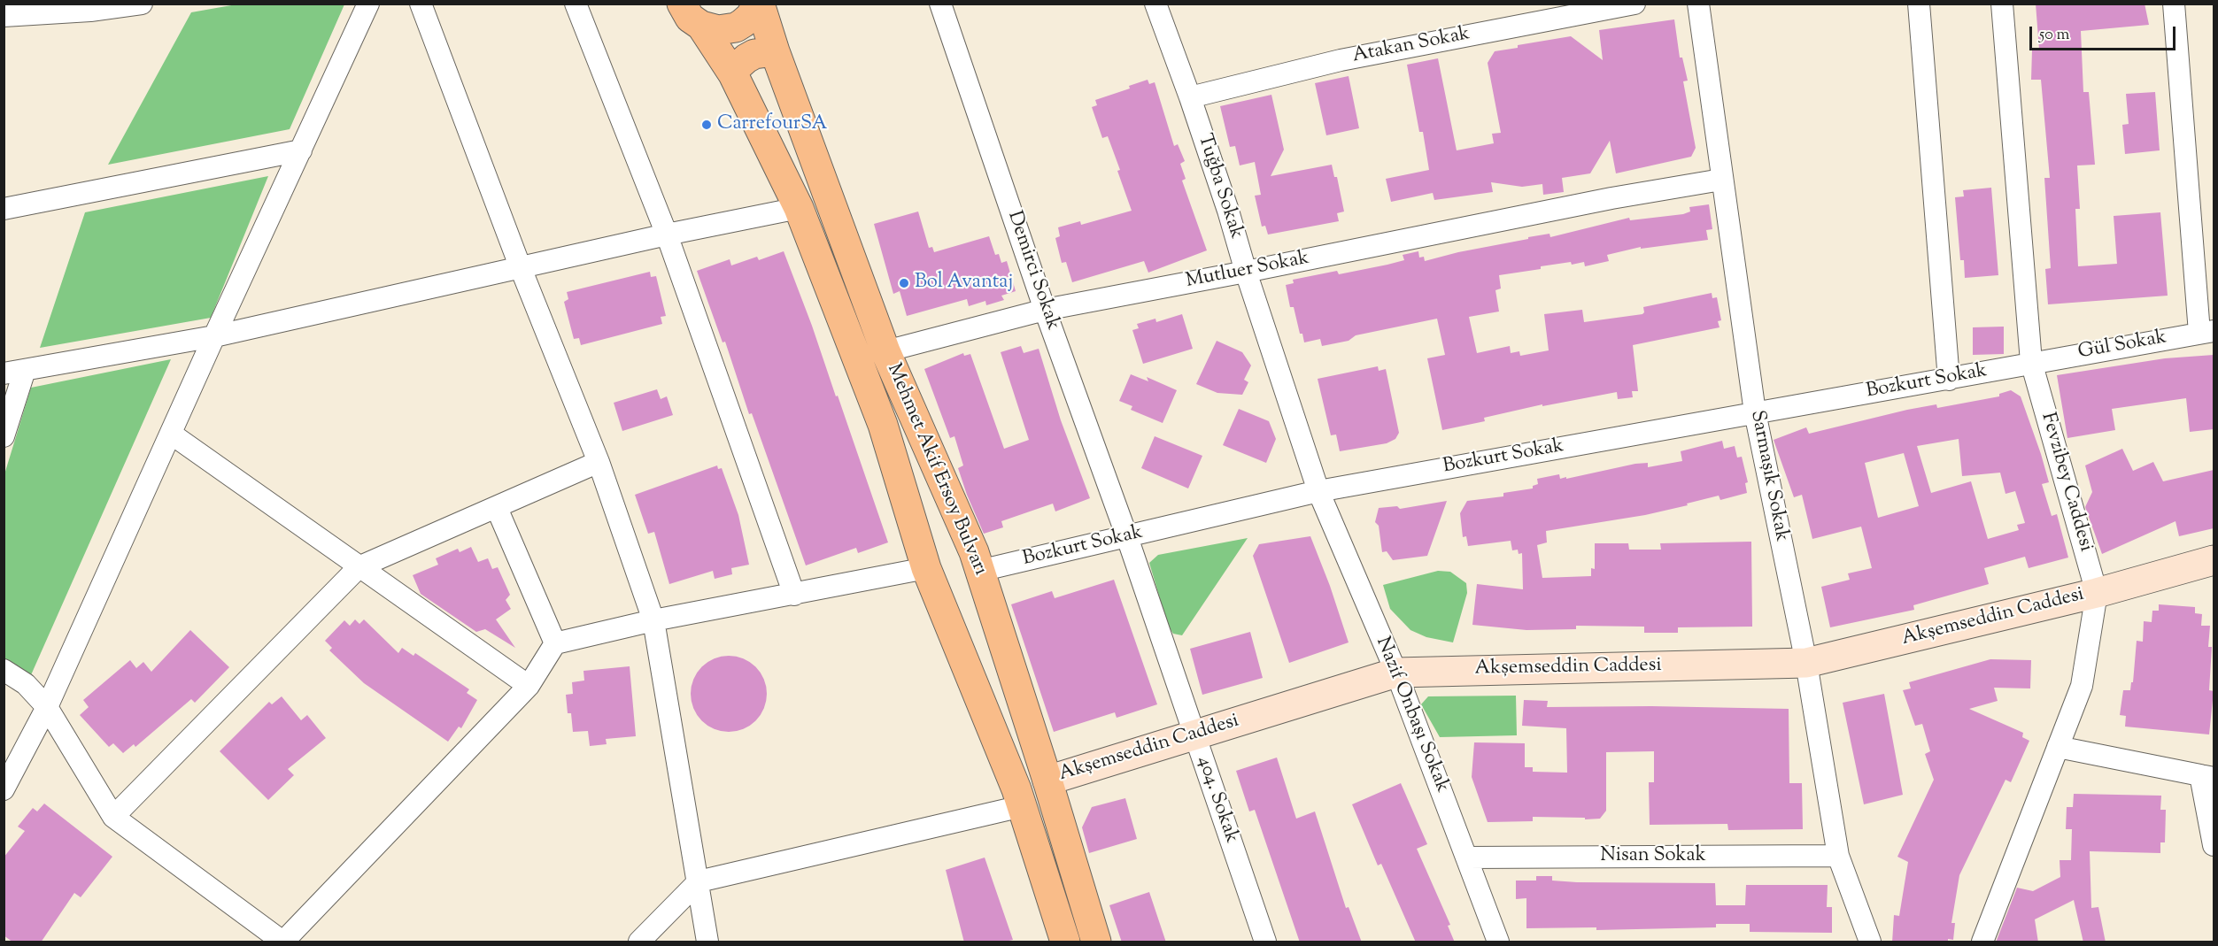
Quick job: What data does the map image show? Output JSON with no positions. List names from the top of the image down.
{
  "streets": {
    "main road": ["Mehmet Akif Ersoy Bulvarı", "Akşemseddin Caddesi"],
    "street": [
      "Atakan Sokak",
      "Tuğba Sokak",
      "Demirci Sokak",
      "Mutluer Sokak",
      "Gül Sokak",
      "Bozkurt Sokak",
      "Sarmaşık Sokak",
      "Fevzibey Caddesi",
      "Nazif Onbaşı Sokak",
      "404. Sokak",
      "Nisan Sokak"
    ]
  },
  "crossings": [
    ["Atakan Sokak", "Tuğba Sokak"],
    ["Tuğba Sokak", "Mutluer Sokak"],
    ["Tuğba Sokak", "Bozkurt Sokak"],
    ["Tuğba Sokak", "Nazif Onbaşı Sokak"],
    ["Demirci Sokak", "Mutluer Sokak"],
    ["Demirci Sokak", "Bozkurt Sokak"],
    ["Demirci Sokak", "404. Sokak"],
    ["Mutluer Sokak", "Mehmet Akif Ersoy Bulvarı"],
    ["Mutluer Sokak", "Sarmaşık Sokak"],
    ["Gül Sokak", "Bozkurt Sokak"],
    ["Gül Sokak", "Fevzibey Caddesi"],
    ["Bozkurt Sokak", "Mehmet Akif Ersoy Bulvarı"],
    ["Bozkurt Sokak", "Sarmaşık Sokak"],
    ["Bozkurt Sokak", "Fevzibey Caddesi"],
    ["Bozkurt Sokak", "Nazif Onbaşı Sokak"],
    ["Bozkurt Sokak", "404. Sokak"],
    ["Mehmet Akif Ersoy Bulvarı", "Akşemseddin Caddesi"],
    ["Sarmaşık Sokak", "Akşemseddin Caddesi"],
    ["Sarmaşık Sokak", "Nisan Sokak"],
    ["Fevzibey Caddesi", "Akşemseddin Caddesi"],
    ["Akşemseddin Caddesi", "Nazif Onbaşı Sokak"],
    ["Akşemseddin Caddesi", "404. Sokak"],
    ["Nazif Onbaşı Sokak", "Nisan Sokak"]
  ],
  "places": ["CarrefourSA", "Bol Avantaj"],
  "scale_bar": "50 m"
}
